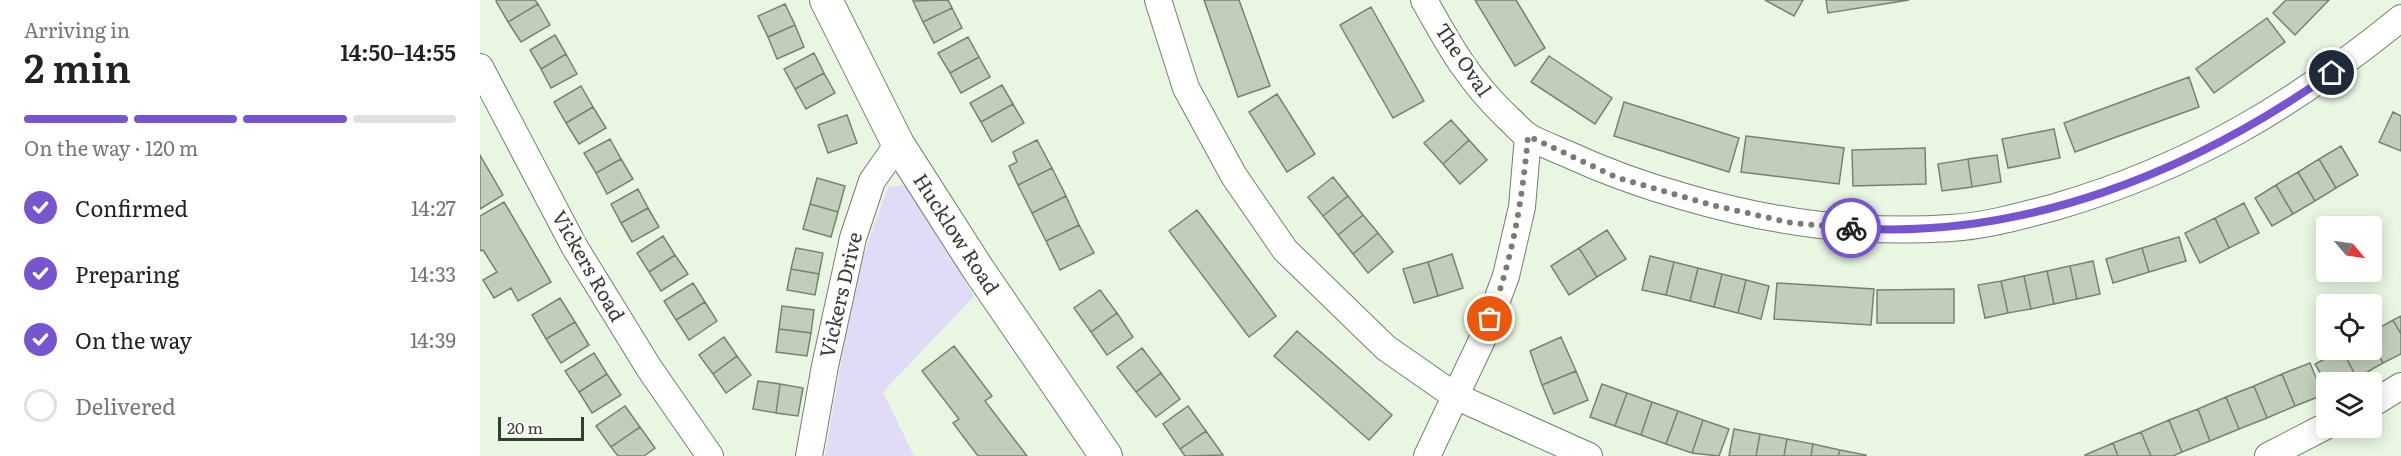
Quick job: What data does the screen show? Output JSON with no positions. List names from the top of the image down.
{
  "streets": {
    "street": [
      "The Oval",
      "Hucklow Road",
      "Vickers Road",
      "Vickers Drive"
    ]
  },
  "crossings": [
    ["Hucklow Road", "Vickers Drive"]
  ],
  "scale_bar": "20 m",
  "north": "bottom right",
  "page": {
    "heading": ["2 min", "Arriving in", "14:50–14:55"],
    "bar": "On the way · 120 m",
    "list": [
      ["Confirmed", "14:27"],
      ["Preparing", "14:33"],
      ["On the way", "14:39"],
      "Delivered"
    ],
    "scale": "20 m"
  }
}
